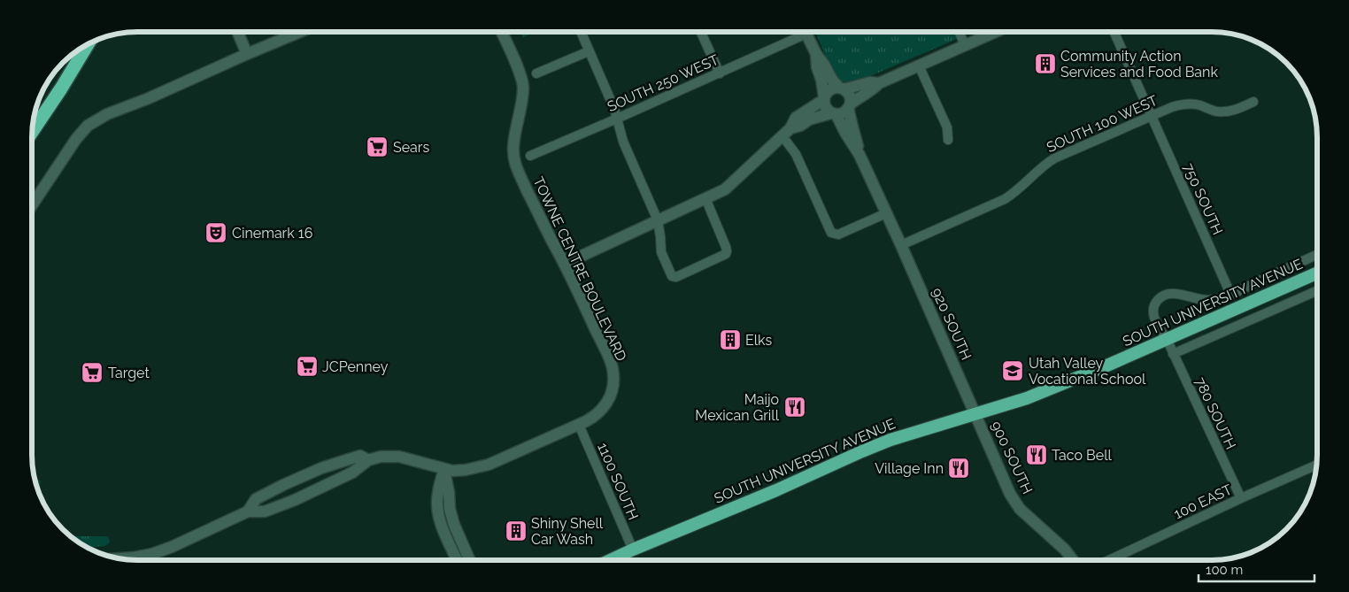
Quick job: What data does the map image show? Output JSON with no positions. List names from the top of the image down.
{
  "streets": {
    "highway": ["SOUTH UNIVERSITY AVENUE"],
    "street": [
      "SOUTH 250 WEST",
      "SOUTH 100 WEST",
      "750 SOUTH",
      "TOWNE CENTRE BOULEVARD",
      "920 SOUTH",
      "780 SOUTH",
      "900 SOUTH",
      "1100 SOUTH",
      "100 EAST"
    ]
  },
  "crossings": [
    ["SOUTH 100 WEST", "750 SOUTH"],
    ["SOUTH 100 WEST", "920 SOUTH"],
    ["750 SOUTH", "780 SOUTH"],
    ["TOWNE CENTRE BOULEVARD", "1100 SOUTH"],
    ["SOUTH UNIVERSITY AVENUE", "920 SOUTH"],
    ["SOUTH UNIVERSITY AVENUE", "780 SOUTH"],
    ["SOUTH UNIVERSITY AVENUE", "900 SOUTH"],
    ["SOUTH UNIVERSITY AVENUE", "1100 SOUTH"],
    ["920 SOUTH", "900 SOUTH"],
    ["780 SOUTH", "100 EAST"]
  ],
  "places": {
    "building": ["Community Action Services and Food Bank", "Elks", "Shiny Shell Car Wash"],
    "supermarket": ["Sears", "JCPenney", "Target"],
    "theatre": ["Cinemark 16"],
    "school or university": ["Utah Valley Vocational School"],
    "restaurant": ["Maijo Mexican Grill", "Taco Bell", "Village Inn"]
  },
  "scale_bar": "100 m"
}
